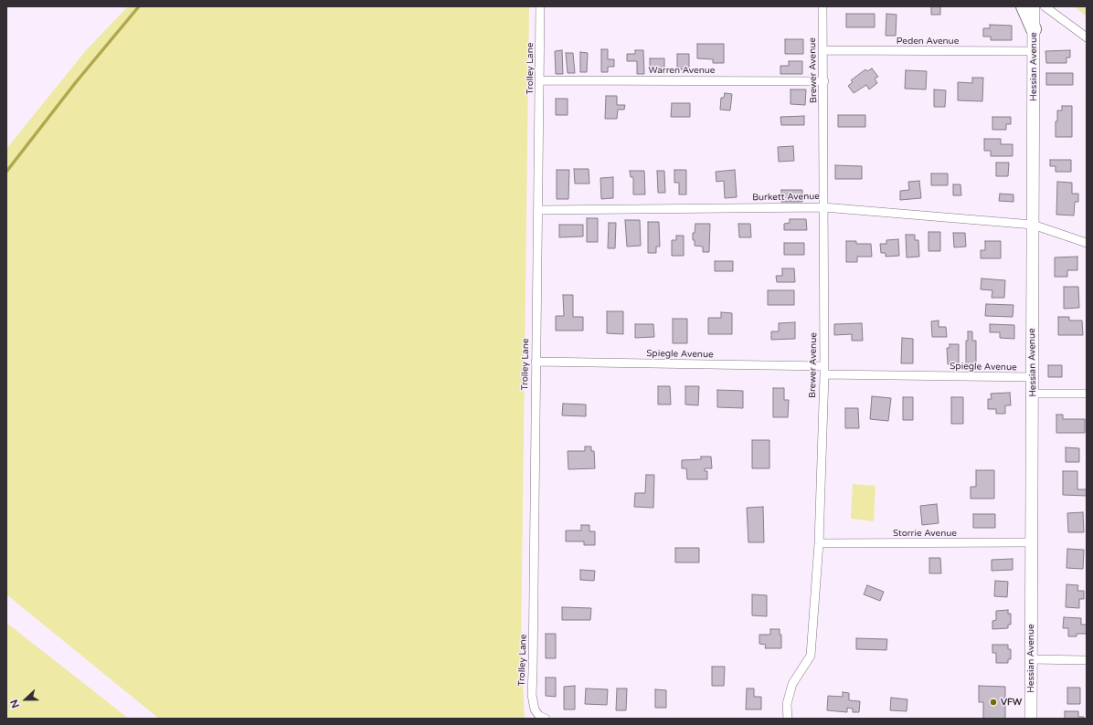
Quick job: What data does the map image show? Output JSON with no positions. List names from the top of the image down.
{
  "streets": {
    "main road": ["Hessian Avenue"],
    "street": [
      "Peden Avenue",
      "Trolley Lane",
      "Warren Avenue",
      "Brewer Avenue",
      "Burkett Avenue",
      "Spiegle Avenue",
      "Storrie Avenue"
    ]
  },
  "crossings": [
    ["Peden Avenue", "Hessian Avenue"],
    ["Peden Avenue", "Brewer Avenue"],
    ["Hessian Avenue", "Burkett Avenue"],
    ["Hessian Avenue", "Spiegle Avenue"],
    ["Hessian Avenue", "Storrie Avenue"],
    ["Trolley Lane", "Warren Avenue"],
    ["Trolley Lane", "Burkett Avenue"],
    ["Trolley Lane", "Spiegle Avenue"],
    ["Warren Avenue", "Brewer Avenue"],
    ["Brewer Avenue", "Burkett Avenue"],
    ["Brewer Avenue", "Spiegle Avenue"],
    ["Brewer Avenue", "Storrie Avenue"]
  ],
  "places": ["VFW"],
  "north": "left"
}
